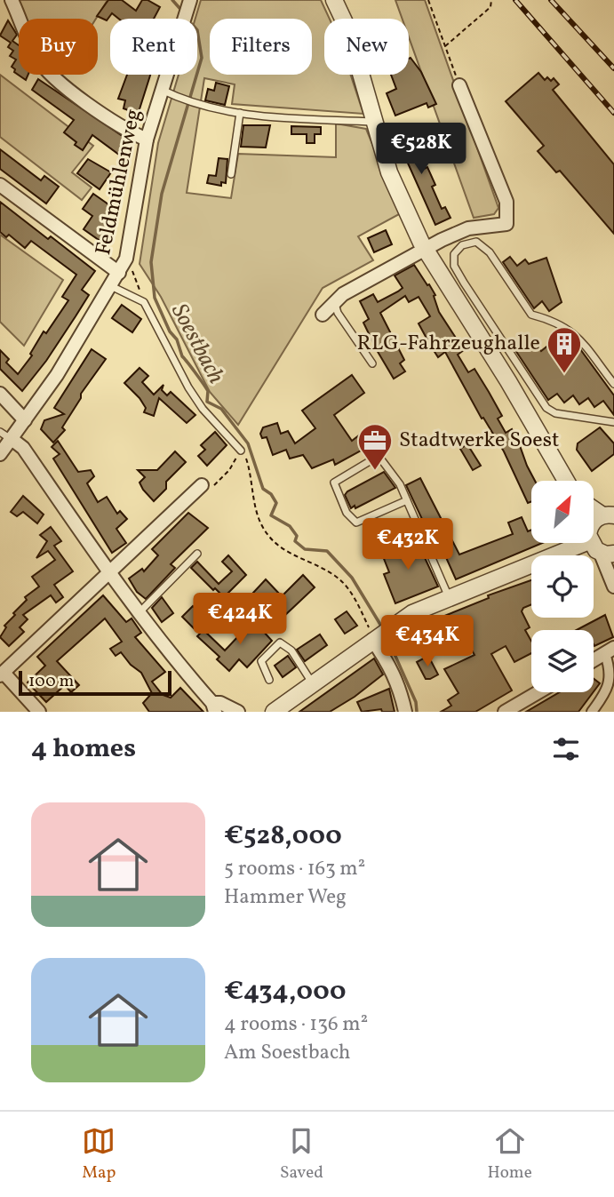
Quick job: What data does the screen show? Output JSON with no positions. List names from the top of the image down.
{
  "streets": {
    "street": ["Feldmühlenweg"]
  },
  "water": ["Soestbach"],
  "places": {
    "building": ["RLG-Fahrzeughalle"],
    "office": ["Stadtwerke Soest"]
  },
  "scale_bar": "100 m",
  "north": "top right",
  "page": {
    "chip": [
      "Buy",
      "Rent",
      "Filters",
      "New"
    ],
    "price": [
      "€528K",
      "€432K",
      "€424K",
      "€434K"
    ],
    "scale": "100 m",
    "heading": "4 homes",
    "list": [
      {
        "name": "€528,000",
        "note": "5 rooms · 163 m² · Hammer Weg"
      },
      {
        "name": "€434,000",
        "note": "4 rooms · 136 m² · Am Soestbach"
      }
    ],
    "tabs": ["Map", "Saved", "Home"]
  }
}
